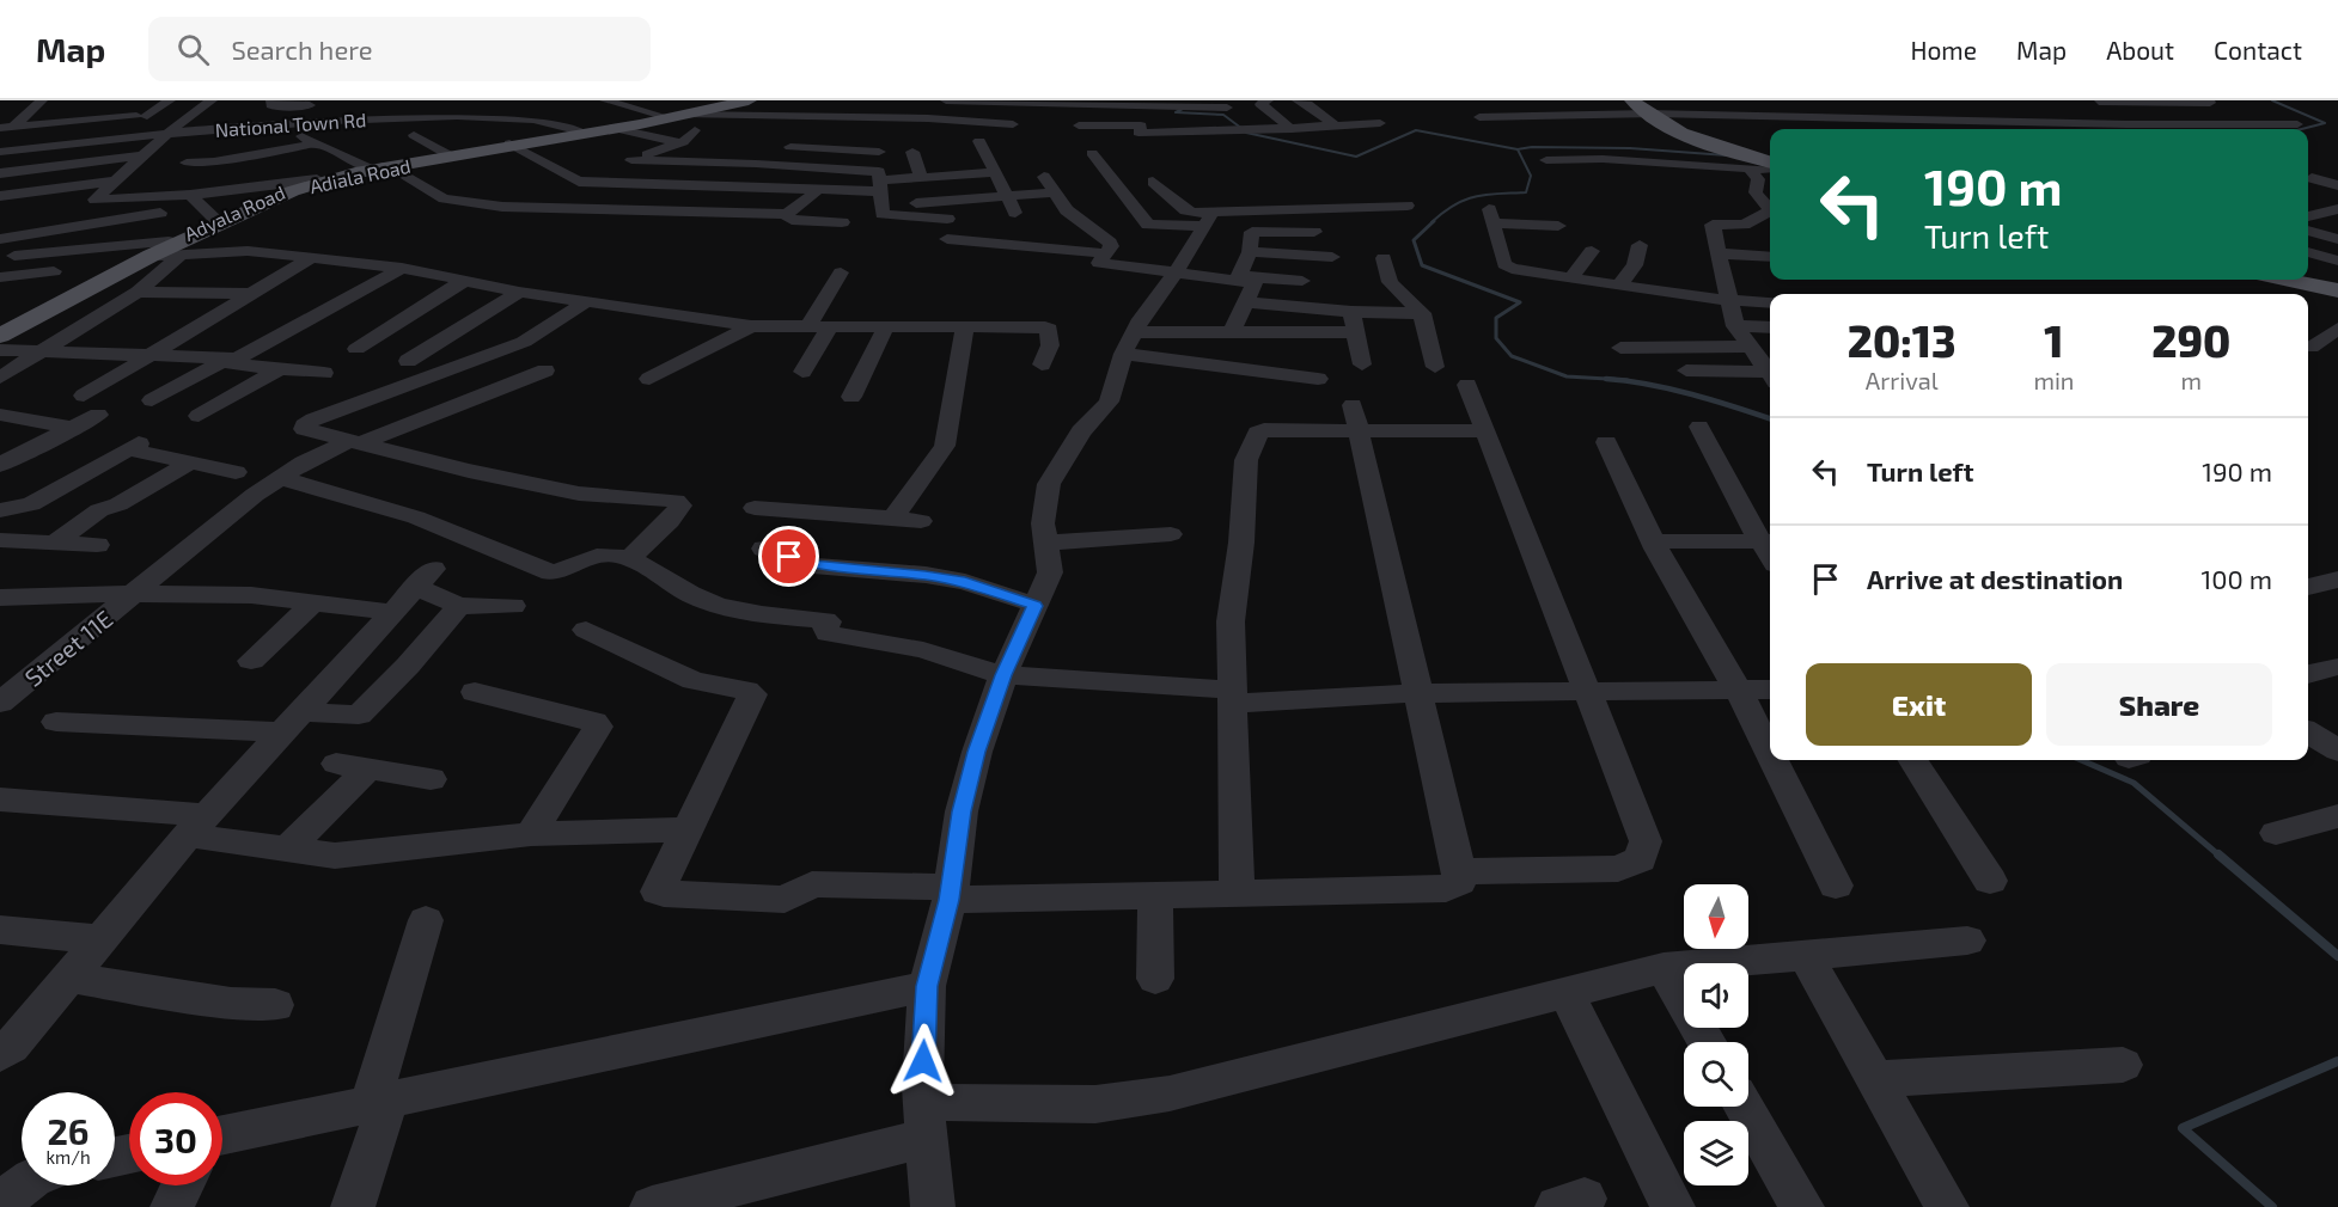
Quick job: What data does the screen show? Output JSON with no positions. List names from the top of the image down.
{
  "streets": {
    "main road": ["Adiala Road", "Adyala Road"],
    "street": ["National Town Rd", "Street 11E"]
  },
  "crossings": [
    ["National Town Rd", "Adyala Road"],
    ["Adiala Road", "Adyala Road"]
  ],
  "north": "bottom",
  "page": {
    "header": "Map",
    "search": "Search here",
    "nav": [
      "Home",
      "Map",
      "About",
      "Contact"
    ],
    "turn": ["190 m", "Turn left"],
    "eta": [
      "20:13",
      "Arrival",
      "1",
      "min",
      "290",
      "m"
    ],
    "list": [
      {
        "name": "Turn left",
        "value": "190 m"
      },
      {
        "name": "Arrive at destination",
        "value": "100 m"
      }
    ],
    "buttons": ["Exit", "Share"],
    "speed": "26 km/h",
    "limit": "30"
  }
}
